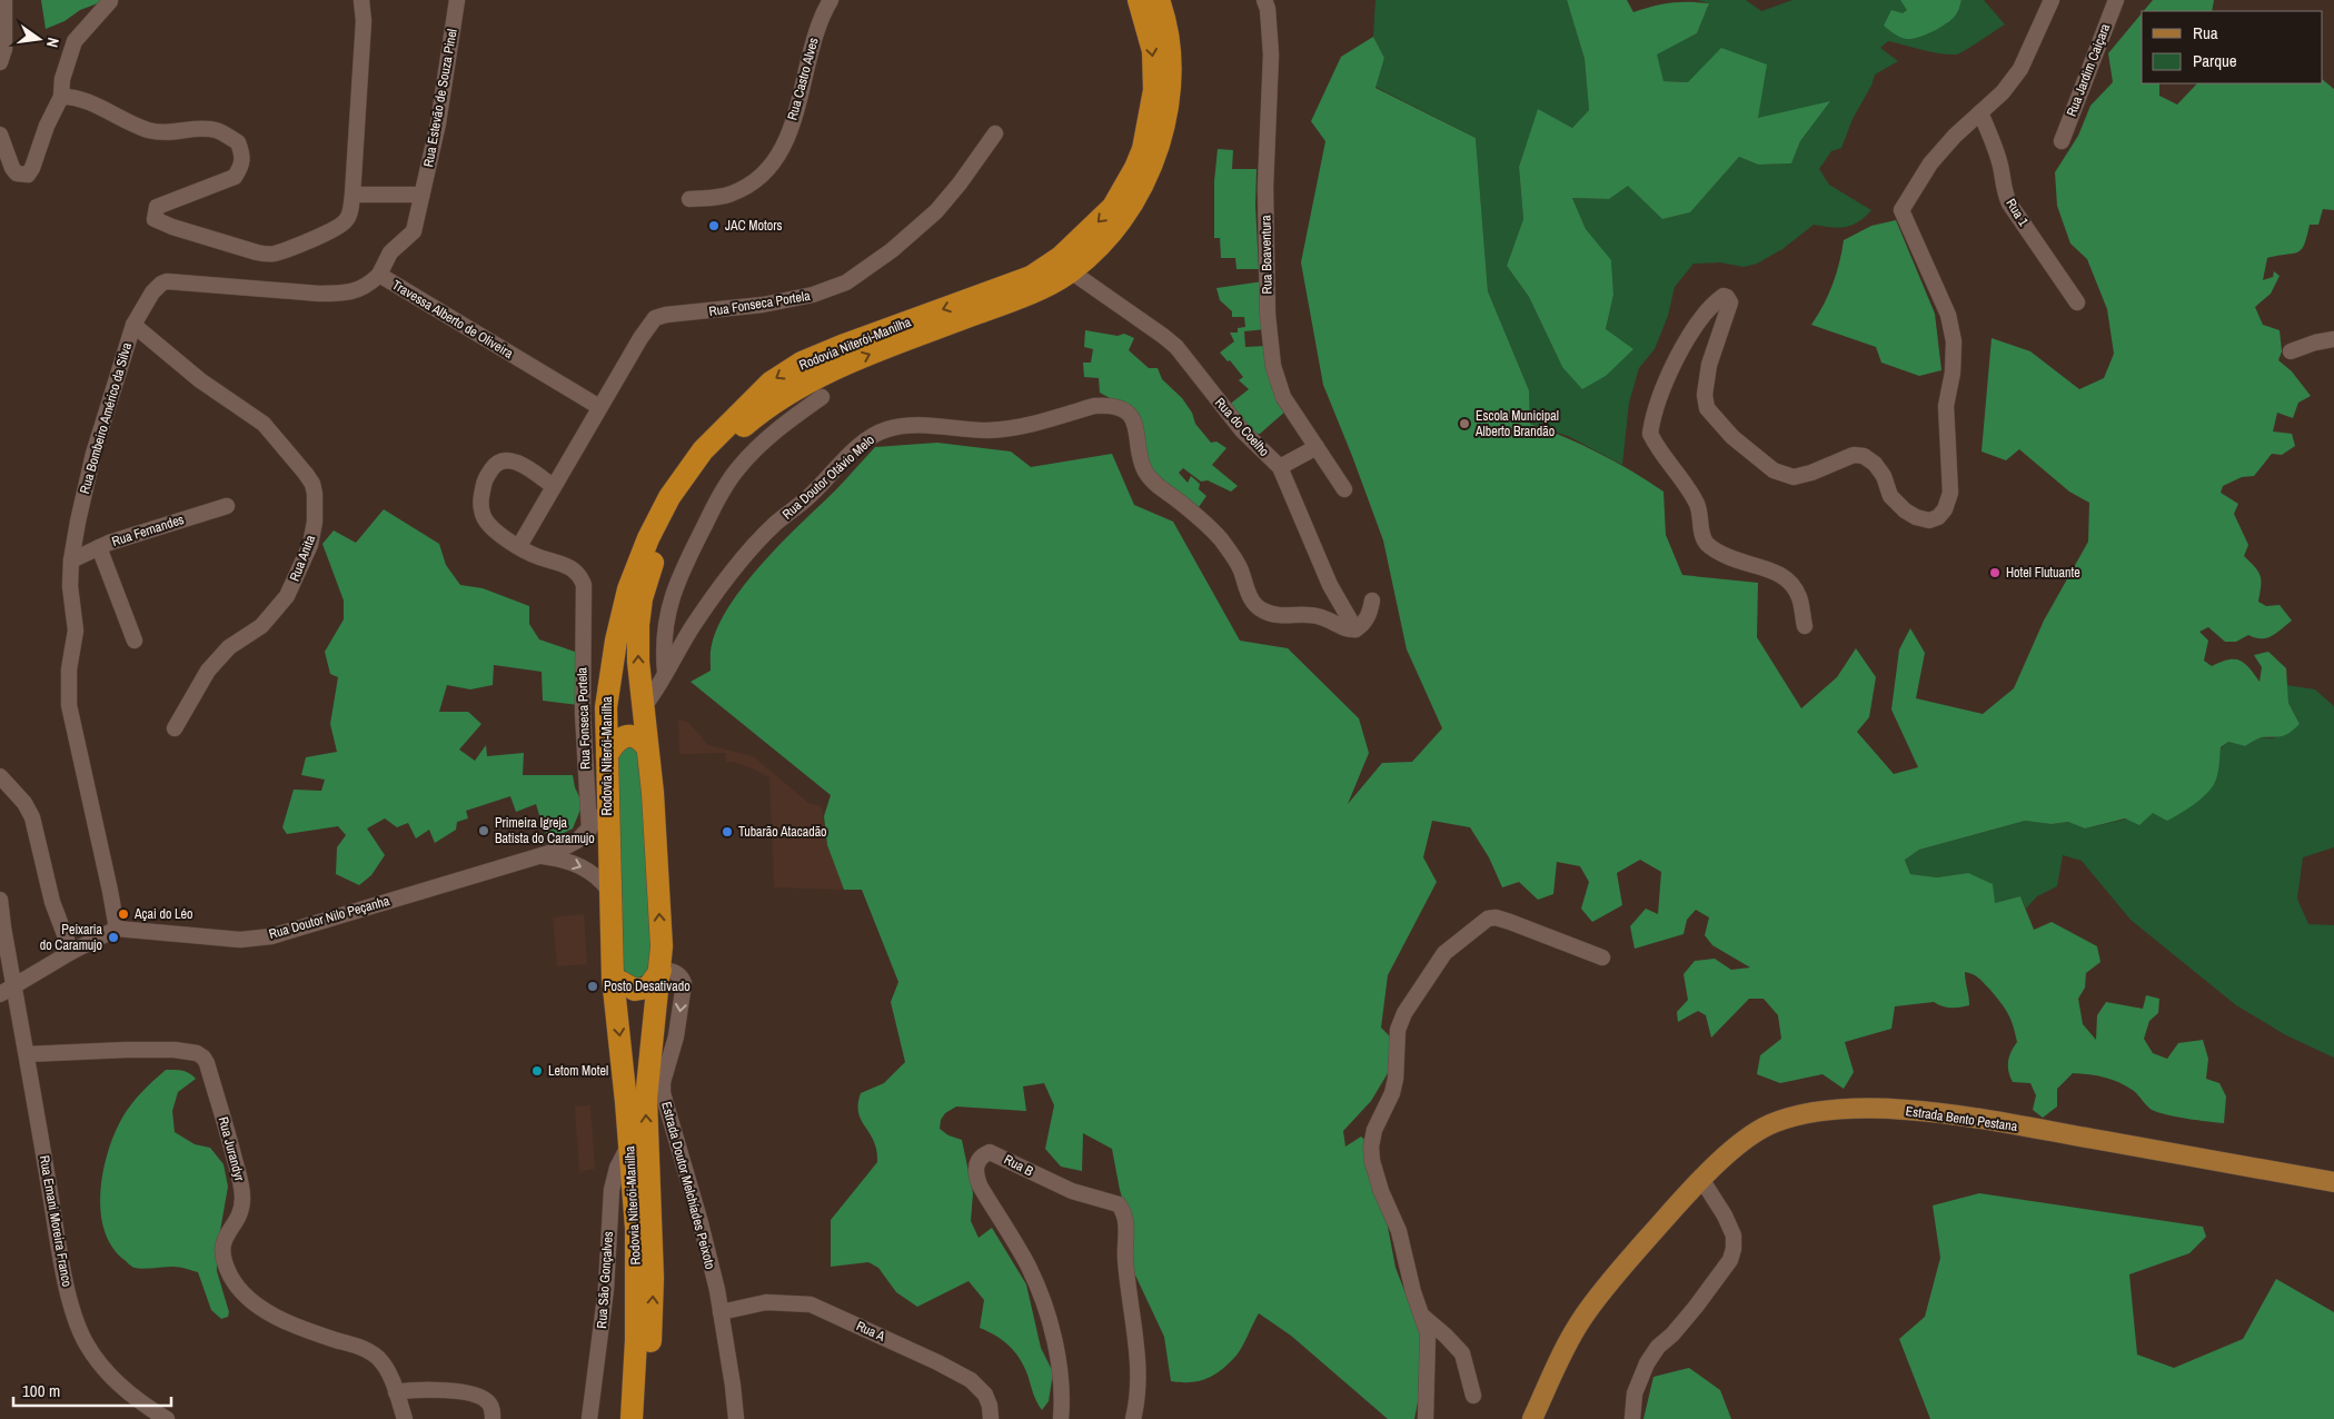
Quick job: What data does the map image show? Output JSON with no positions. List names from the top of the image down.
{
  "streets": {
    "highway": ["Rodovia Niterói-Manilha"],
    "main road": ["Estrada Bento Pestana"],
    "street": [
      "Rua Jardim Caiçara",
      "Rua Castro Alves",
      "Rua Estevão de Souza Pinel",
      "Rua 1",
      "Rua Boaventura",
      "Rua Fonseca Portela",
      "Travessa Alberto de Oliveira",
      "Rua Bombeiro Américo da Silva",
      "Rua do Coelho",
      "Rua Doutor Otávio Melo",
      "Rua Fernandes",
      "Rua Anita",
      "Rua Doutor Nilo Peçanha",
      "Rua Jurandyr",
      "Rua B",
      "Estrada Doutor Melchíades Peixoto",
      "Rua Ernani Moreira Franco",
      "Rua São Gonçalves",
      "Rua A"
    ]
  },
  "crossings": [
    ["Rua Estevão de Souza Pinel", "Travessa Alberto de Oliveira"],
    ["Rua Fonseca Portela", "Travessa Alberto de Oliveira"],
    ["Rua Fonseca Portela", "Rua Doutor Nilo Peçanha"],
    ["Travessa Alberto de Oliveira", "Rua Bombeiro Américo da Silva"],
    ["Rodovia Niterói-Manilha", "Rua do Coelho"],
    ["Rodovia Niterói-Manilha", "Rua Doutor Otávio Melo"],
    ["Rodovia Niterói-Manilha", "Rua Doutor Nilo Peçanha"],
    ["Rodovia Niterói-Manilha", "Estrada Doutor Melchíades Peixoto"],
    ["Rodovia Niterói-Manilha", "Rua São Gonçalves"],
    ["Rua Bombeiro Américo da Silva", "Rua Fernandes"],
    ["Rua Bombeiro Américo da Silva", "Rua Anita"],
    ["Rua Bombeiro Américo da Silva", "Rua Doutor Nilo Peçanha"],
    ["Rua do Coelho", "Rua Doutor Otávio Melo"],
    ["Rua Jurandyr", "Rua Ernani Moreira Franco"],
    ["Estrada Doutor Melchíades Peixoto", "Rua A"]
  ],
  "places": [
    "JAC Motors",
    "Escola Municipal Alberto Brandão",
    "Hotel Flutuante",
    "Primeira Igreja Batista do Caramujo",
    "Tubarão Atacadão",
    "Açai do Léo",
    "Peixaria do Caramujo",
    "Posto Desativado",
    "Letom Motel"
  ],
  "legend": ["Rua", "Parque"],
  "scale_bar": "100 m",
  "north": "right"
}
